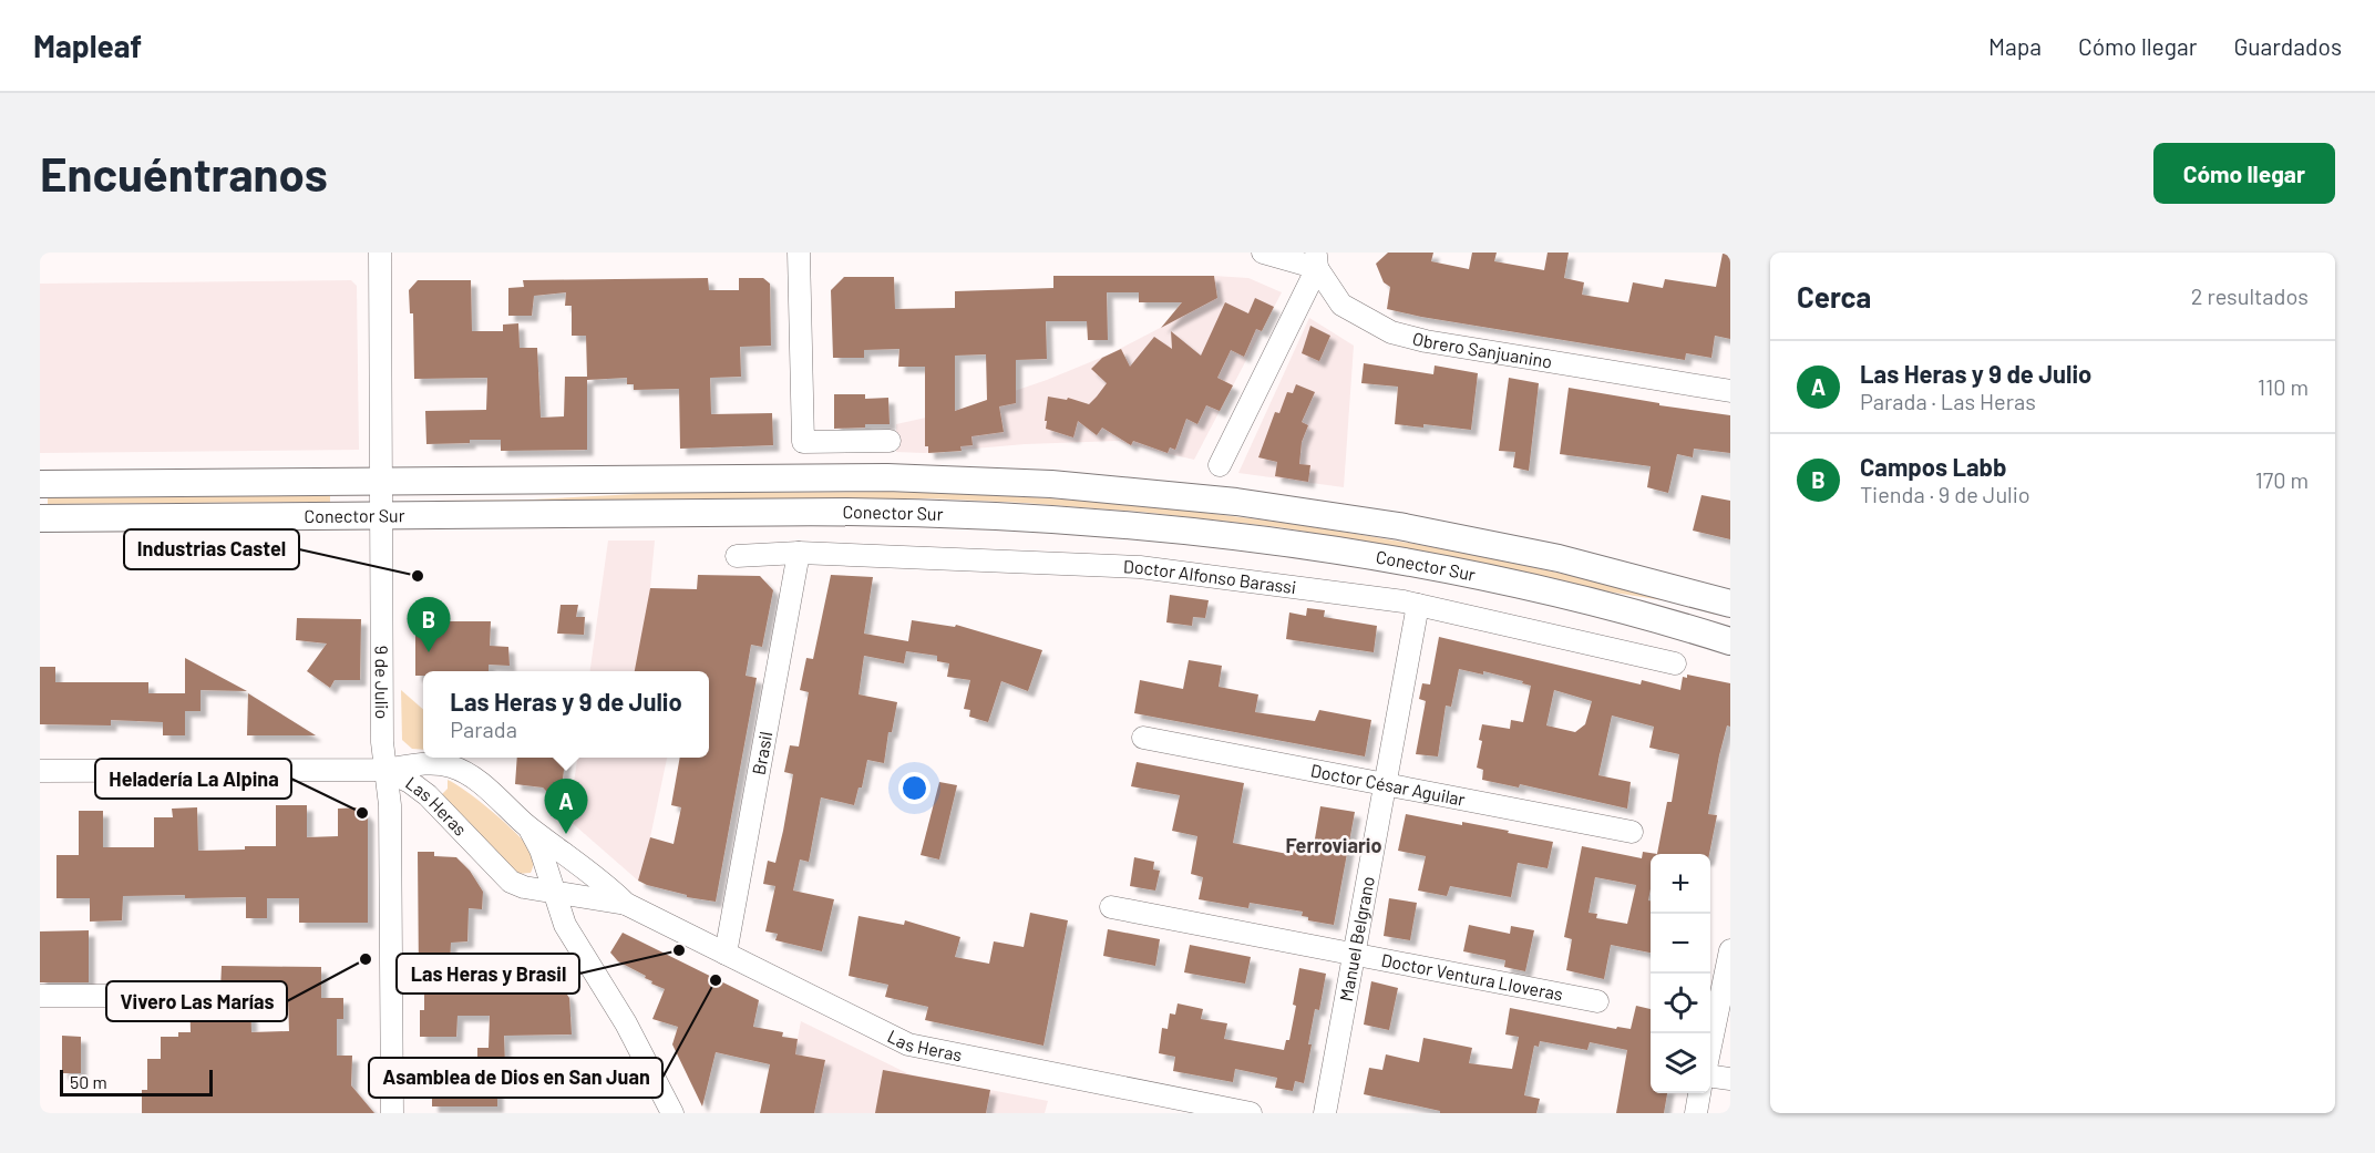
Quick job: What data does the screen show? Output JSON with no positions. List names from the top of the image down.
{
  "streets": {
    "main road": ["Conector Sur"],
    "street": [
      "Obrero Sanjuanino",
      "Doctor Alfonso Barassi",
      "9 de Julio",
      "Brasil",
      "Doctor César Aguilar",
      "Las Heras",
      "Manuel Belgrano",
      "Doctor Ventura Lloveras"
    ]
  },
  "crossings": [
    ["Conector Sur", "9 de Julio"],
    ["Doctor Alfonso Barassi", "Brasil"],
    ["Doctor Alfonso Barassi", "Manuel Belgrano"],
    ["9 de Julio", "Las Heras"],
    ["Brasil", "Las Heras"],
    ["Doctor César Aguilar", "Manuel Belgrano"],
    ["Manuel Belgrano", "Doctor Ventura Lloveras"]
  ],
  "districts": ["Ferroviario"],
  "places": [
    "Industrias Castel",
    "Heladería La Alpina",
    "Las Heras y Brasil",
    "Vivero Las Marías",
    "Asamblea de Dios en San Juan"
  ],
  "scale_bar": "50 m",
  "page": {
    "header": "Mapleaf",
    "nav": ["Mapa", "Cómo llegar", "Guardados"],
    "buttons": "Cómo llegar",
    "title": "Encuéntranos",
    "heading": ["Cerca", "2 resultados"],
    "list": [
      {
        "mark": "A",
        "name": "Las Heras y 9 de Julio",
        "note": "Parada · Las Heras",
        "value": "110 m"
      },
      {
        "mark": "B",
        "name": "Campos Labb",
        "note": "Tienda · 9 de Julio",
        "value": "170 m"
      }
    ],
    "pins": ["B", "A"],
    "popup": ["Las Heras y 9 de Julio", "Parada"],
    "map_buttons": ["+", "−"],
    "scale": "50 m"
  }
}
